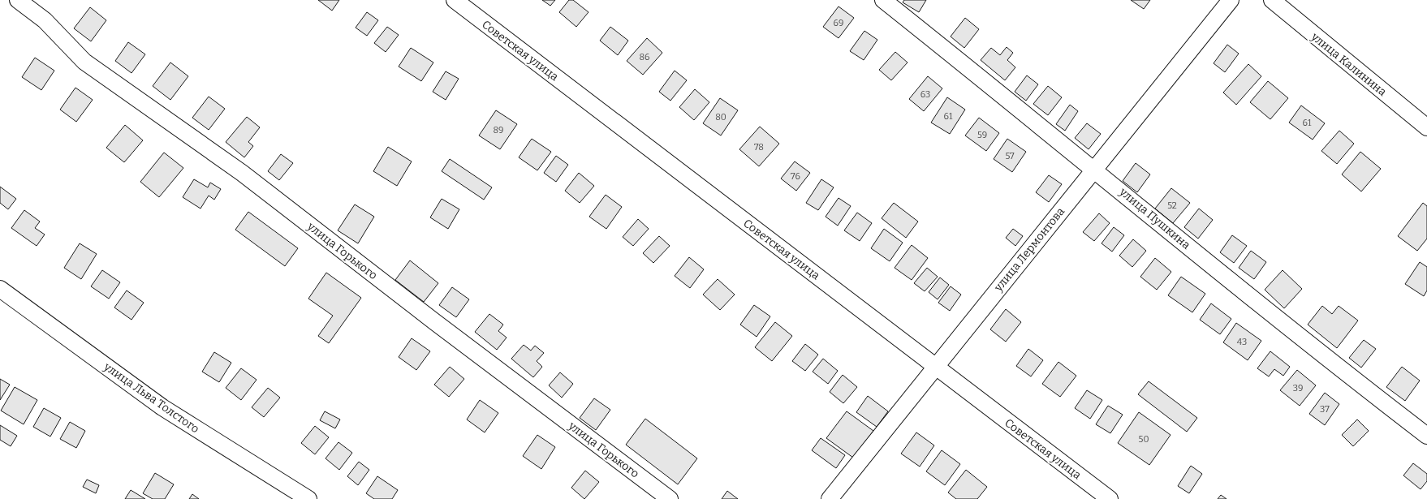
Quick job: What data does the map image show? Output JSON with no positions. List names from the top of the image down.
{
  "streets": {
    "street": [
      "Советская улица",
      "улица Калинина",
      "улица Пушкина",
      "улица Лермонтова",
      "улица Горького",
      "улица Льва Толстого"
    ]
  },
  "crossings": [
    ["Советская улица", "улица Лермонтова"],
    ["улица Пушкина", "улица Лермонтова"]
  ],
  "house_numbers": [
    "69",
    "86",
    "63",
    "61",
    "80",
    "61",
    "89",
    "59",
    "78",
    "57",
    "76",
    "52",
    "43",
    "39",
    "37",
    "50"
  ]
}
